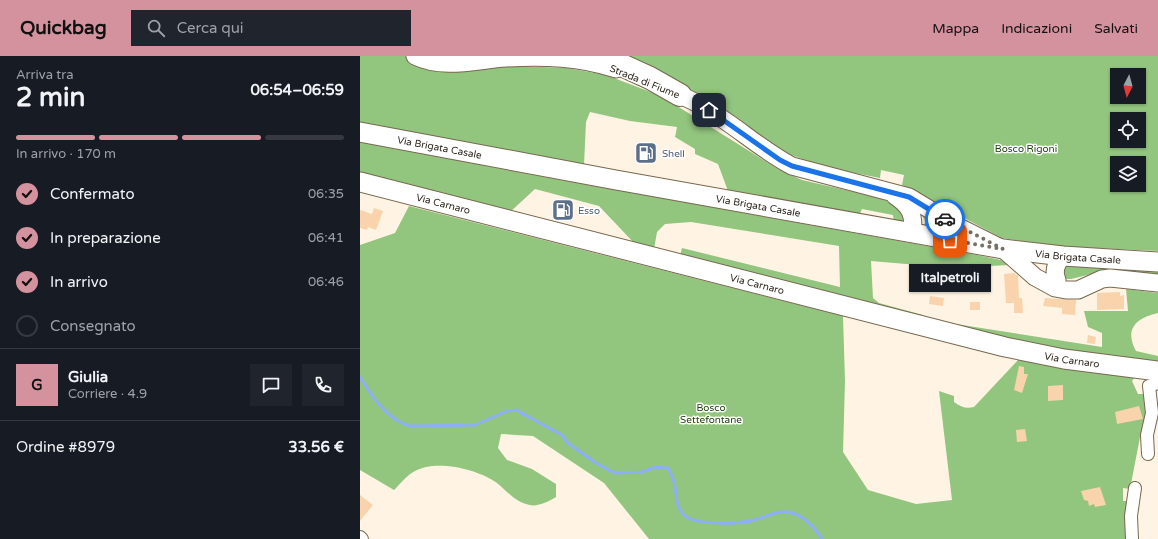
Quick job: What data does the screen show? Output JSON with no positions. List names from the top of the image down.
{
  "streets": {
    "main road": ["Strada di Fiume", "Via Brigata Casale", "Via Carnaro"]
  },
  "crossings": [
    ["Strada di Fiume", "Via Brigata Casale"]
  ],
  "parks": ["Bosco Rigoni", "Bosco Settefontane"],
  "places": {
    "fuel station": ["Shell", "Esso"],
    "other": ["Italpetroli"]
  },
  "north": "bottom",
  "page": {
    "header": "Quickbag",
    "search": "Cerca qui",
    "nav": ["Mappa", "Indicazioni", "Salvati"],
    "heading": ["2 min", "Arriva tra", "06:54–06:59"],
    "panel": [
      "Giulia",
      "Corriere · 4.9",
      "Ordine #8979",
      "33.56 €"
    ],
    "bar": "In arrivo · 170 m",
    "list": [
      ["Confermato", "06:35"],
      ["In preparazione", "06:41"],
      ["In arrivo", "06:46"],
      "Consegnato"
    ],
    "bubble": "Italpetroli",
    "round": "G"
  }
}
